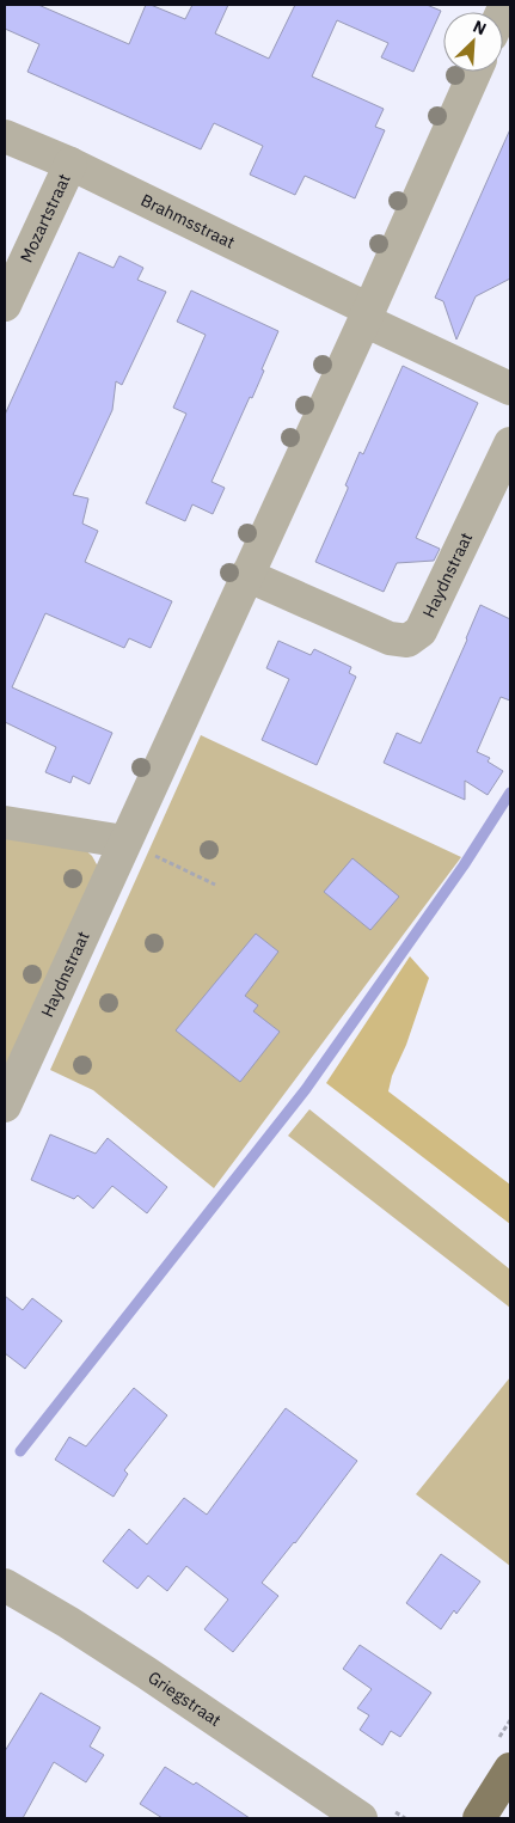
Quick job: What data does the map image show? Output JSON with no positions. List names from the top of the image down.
{
  "streets": {
    "street": [
      "Mozartstraat",
      "Brahmsstraat",
      "Haydnstraat",
      "Griegstraat"
    ]
  },
  "crossings": [
    ["Mozartstraat", "Brahmsstraat"],
    ["Brahmsstraat", "Haydnstraat"]
  ],
  "north": "top right"
}
